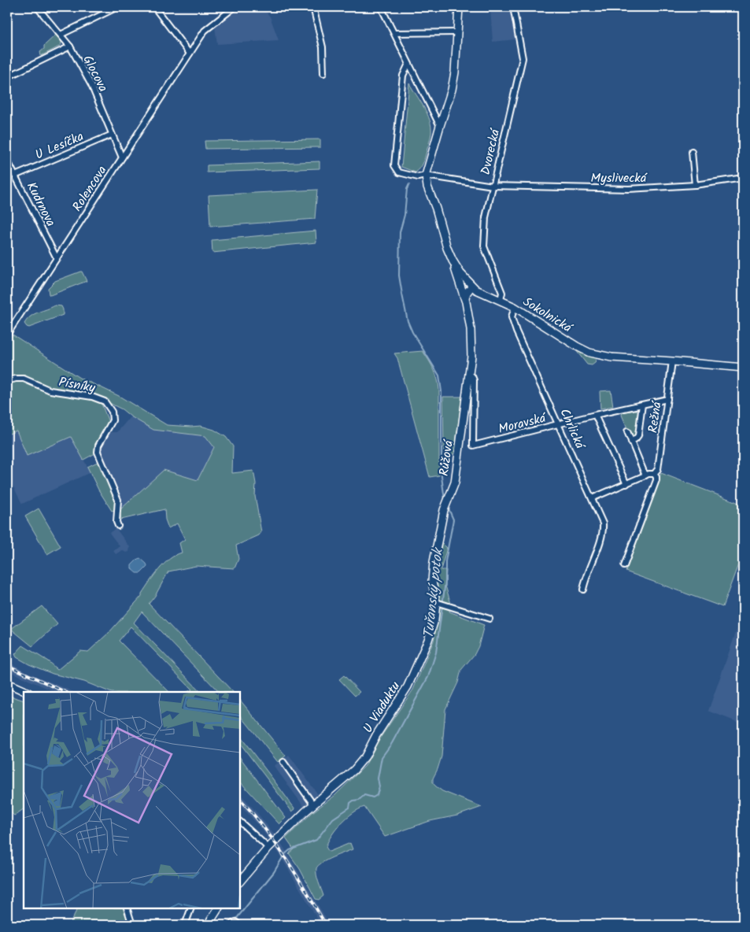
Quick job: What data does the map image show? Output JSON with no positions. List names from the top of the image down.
{
  "streets": {
    "street": [
      "Glocova",
      "U Lesíčka",
      "Dvorecká",
      "Myslivecká",
      "Rolencova",
      "Kudrnova",
      "Sokolnická",
      "Písníky",
      "Režná",
      "Moravská",
      "Chrlická",
      "Růžová",
      "U Viaduktu"
    ]
  },
  "crossings": [
    ["Glocova", "U Lesíčka"],
    ["Glocova", "Rolencova"],
    ["U Lesíčka", "Kudrnova"],
    ["Dvorecká", "Myslivecká"],
    ["Dvorecká", "Sokolnická"],
    ["Myslivecká", "Sokolnická"],
    ["Rolencova", "Kudrnova"],
    ["Sokolnická", "Režná"],
    ["Sokolnická", "Chrlická"],
    ["Sokolnická", "Růžová"],
    ["Režná", "Moravská"],
    ["Moravská", "Chrlická"],
    ["Moravská", "Růžová"],
    ["Růžová", "U Viaduktu"]
  ],
  "water": ["Tuřanský potok"]
}
